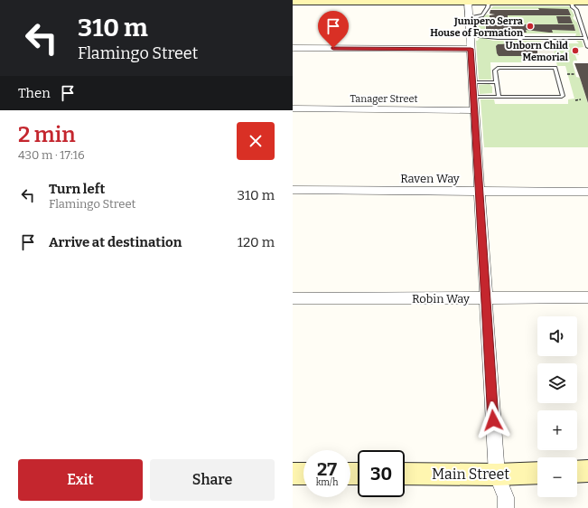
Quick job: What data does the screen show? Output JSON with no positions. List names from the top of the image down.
{
  "streets": {
    "street": [
      "Tanager Street",
      "Raven Way",
      "Robin Way",
      "Main Street"
    ]
  },
  "places": ["Junipero Serra House of Formation", "Unborn Child Memorial"],
  "page": {
    "turn": ["310 m", "Flamingo Street"],
    "then": "Then",
    "heading": ["2 min", "430 m · 17:16"],
    "list": [
      {
        "name": "Turn left",
        "note": "Flamingo Street",
        "value": "310 m"
      },
      {
        "name": "Arrive at destination",
        "value": "120 m"
      }
    ],
    "map_buttons": ["+", "−"],
    "speed": "27 km/h",
    "limit": "30",
    "buttons": ["Exit", "Share"]
  }
}
